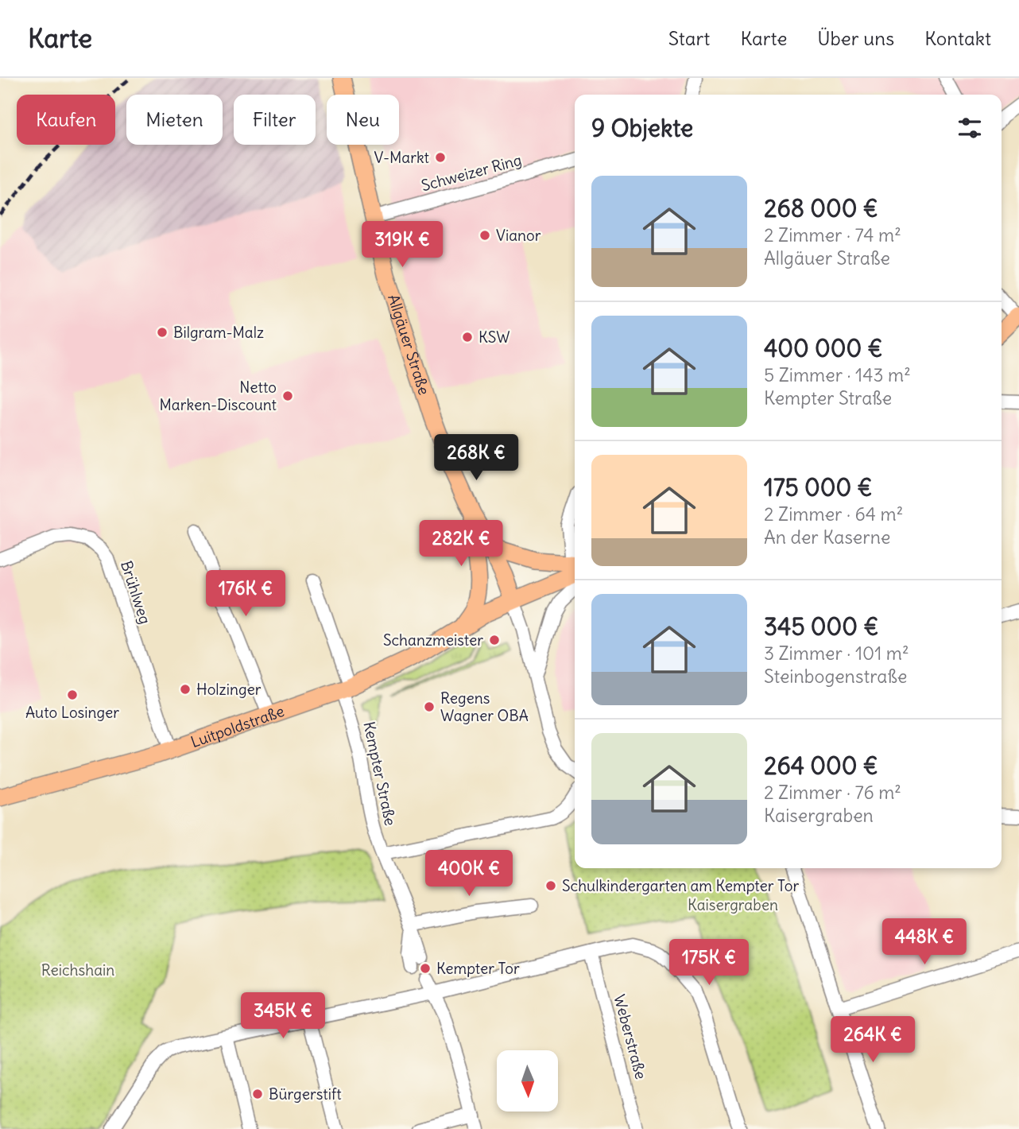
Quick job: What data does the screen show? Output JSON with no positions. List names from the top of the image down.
{
  "streets": {
    "main road": ["Allgäuer Straße", "Luitpoldstraße"],
    "street": [
      "Schweizer Ring",
      "Brühlweg",
      "Kempter Straße",
      "Weberstraße"
    ]
  },
  "crossings": [
    ["Schweizer Ring", "Allgäuer Straße"],
    ["Allgäuer Straße", "Luitpoldstraße"],
    ["Brühlweg", "Luitpoldstraße"],
    ["Luitpoldstraße", "Kempter Straße"]
  ],
  "parks": ["Kaisergraben", "Reichshain"],
  "places": [
    "V-Markt",
    "Vianor",
    "Bilgram-Malz",
    "KSW",
    "Netto Marken-Discount",
    "Schanzmeister",
    "Holzinger",
    "Auto Losinger",
    "Regens Wagner OBA",
    "Schulkindergarten am Kempter Tor",
    "Kempter Tor",
    "Bürgerstift"
  ],
  "north": "bottom",
  "page": {
    "header": "Karte",
    "nav": [
      "Start",
      "Karte",
      "Über uns",
      "Kontakt"
    ],
    "chip": [
      "Kaufen",
      "Mieten",
      "Filter",
      "Neu"
    ],
    "heading": "9 Objekte",
    "list": [
      {
        "name": "268 000 €",
        "note": "2 Zimmer · 74 m² · Allgäuer Straße"
      },
      {
        "name": "400 000 €",
        "note": "5 Zimmer · 143 m² · Kempter Straße"
      },
      {
        "name": "175 000 €",
        "note": "2 Zimmer · 64 m² · An der Kaserne"
      },
      {
        "name": "345 000 €",
        "note": "3 Zimmer · 101 m² · Steinbogenstraße"
      },
      {
        "name": "264 000 €",
        "note": "2 Zimmer · 76 m² · Kaisergraben"
      }
    ],
    "price": [
      "319K €",
      "268K €",
      "282K €",
      "176K €",
      "400K €",
      "448K €",
      "175K €",
      "345K €",
      "264K €"
    ]
  }
}
